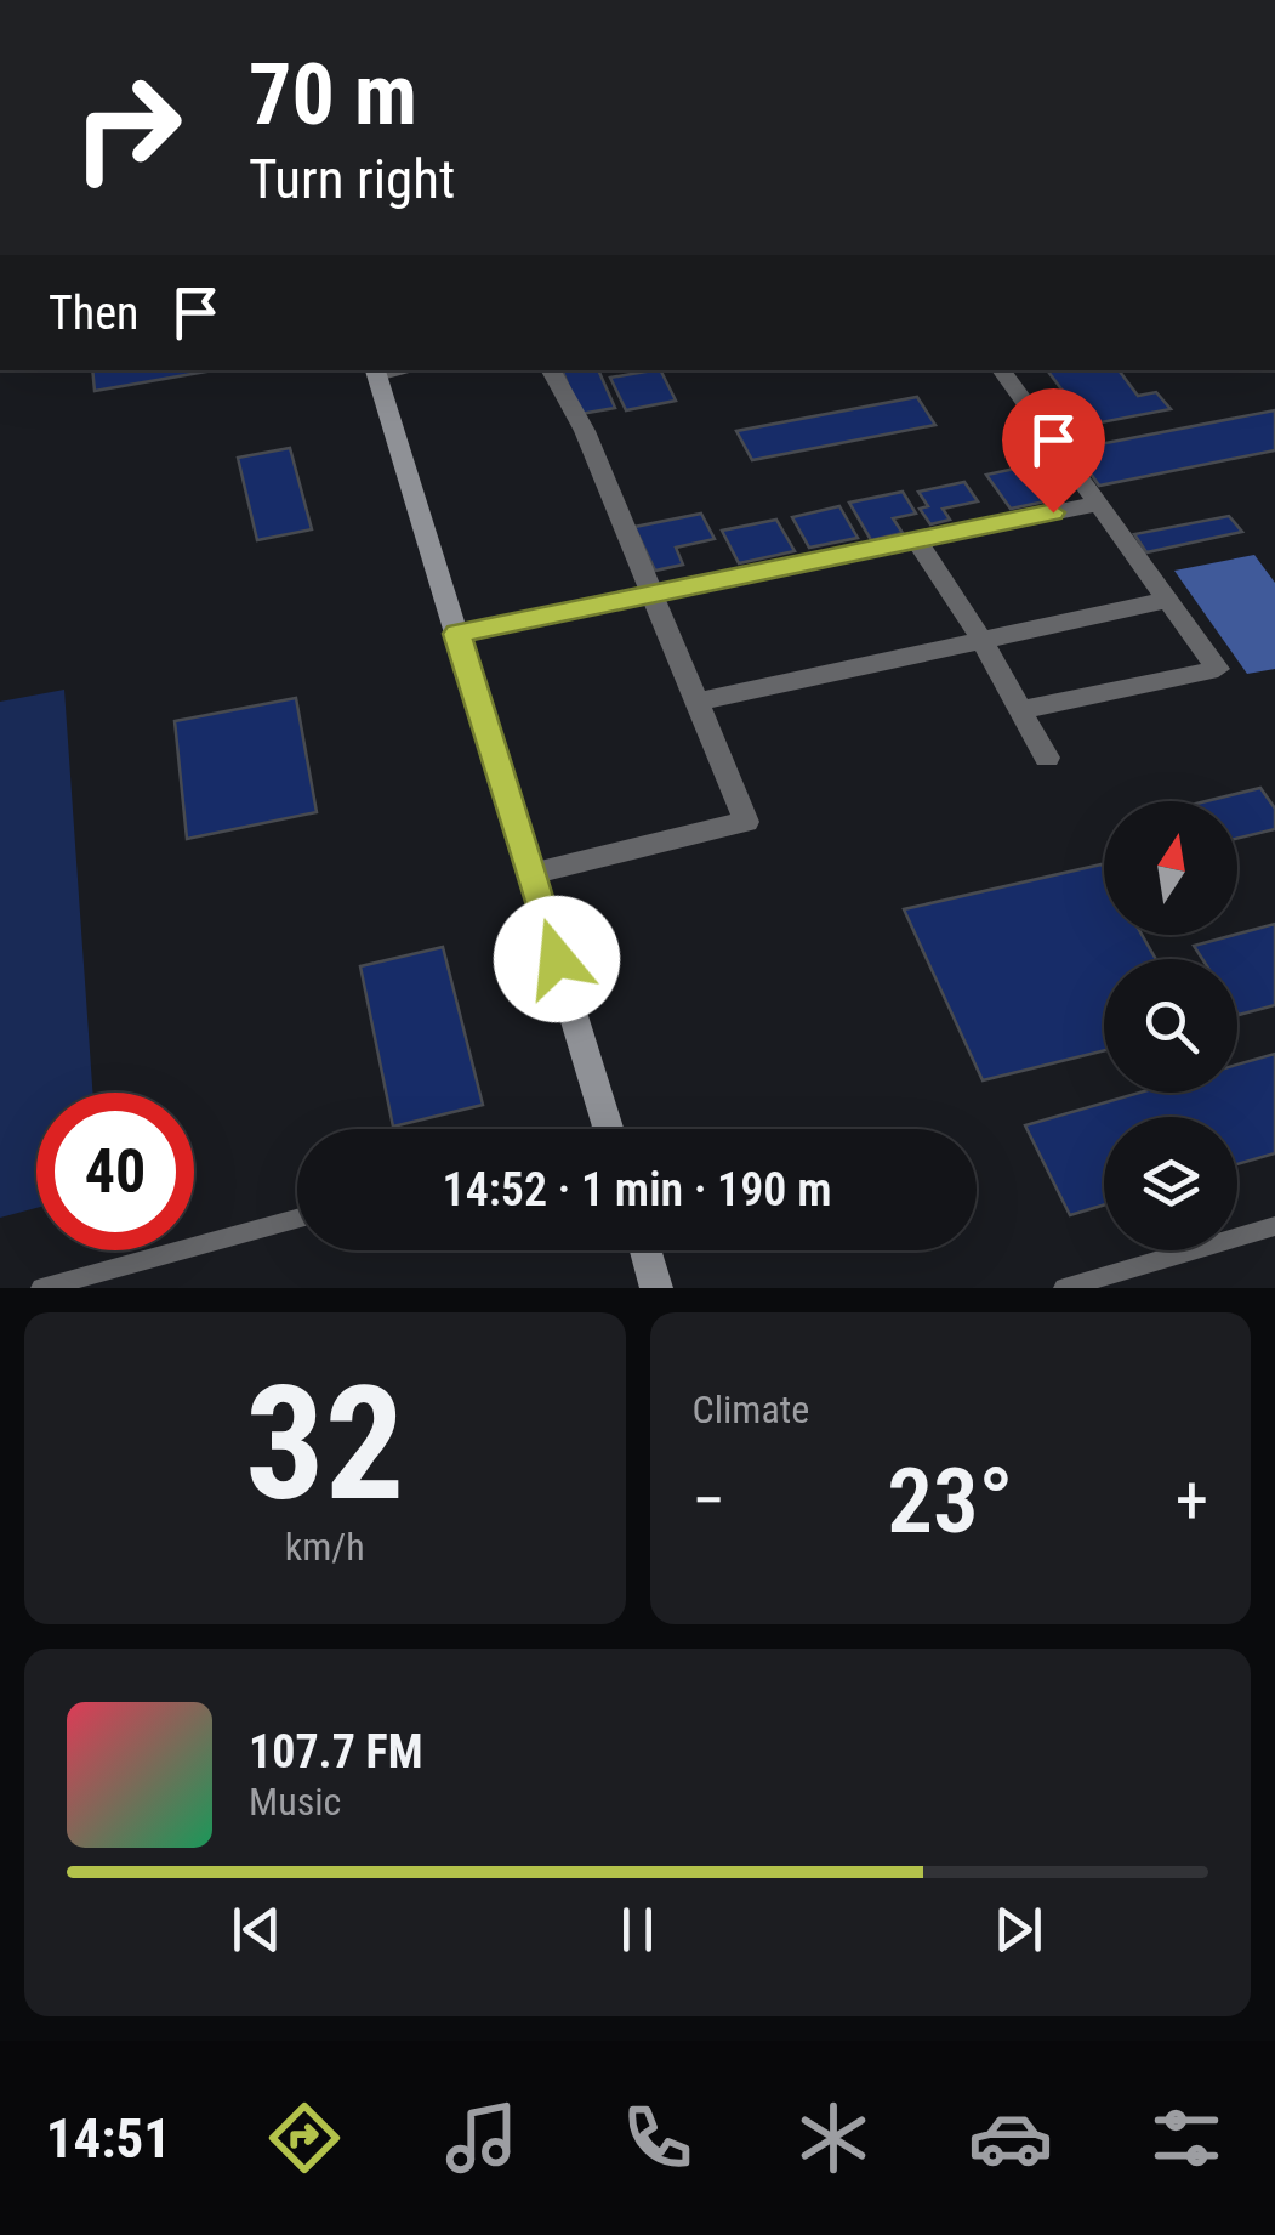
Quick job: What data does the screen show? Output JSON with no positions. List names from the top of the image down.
{
  "north": "top",
  "page": {
    "turn": ["70 m", "Turn right"],
    "then": "Then",
    "limit": "40",
    "trip": "14:52 · 1 min · 190 m",
    "tile": [
      ["32", "km/h"],
      "Climate"
    ],
    "heat": ["−", "23°", "+"],
    "song": ["107.7 FM", "Music"],
    "tabs": "14:51"
  }
}
